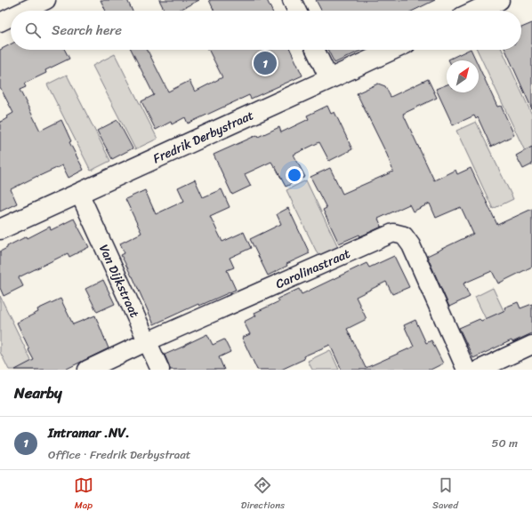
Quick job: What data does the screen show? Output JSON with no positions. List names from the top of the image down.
{
  "streets": {
    "main road": ["Fredrik Derbystraat"],
    "street": ["Carolinastraat", "Van Dijkstraat"]
  },
  "crossings": [
    ["Fredrik Derbystraat", "Van Dijkstraat"],
    ["Carolinastraat", "Van Dijkstraat"]
  ],
  "north": "top right",
  "page": {
    "search": "Search here",
    "pins": "1",
    "heading": "Nearby",
    "list": [
      {
        "mark": "1",
        "name": "Intramar .NV.",
        "note": "Office · Fredrik Derbystraat",
        "value": "50 m"
      }
    ],
    "nav": ["Map", "Directions", "Saved"]
  }
}
